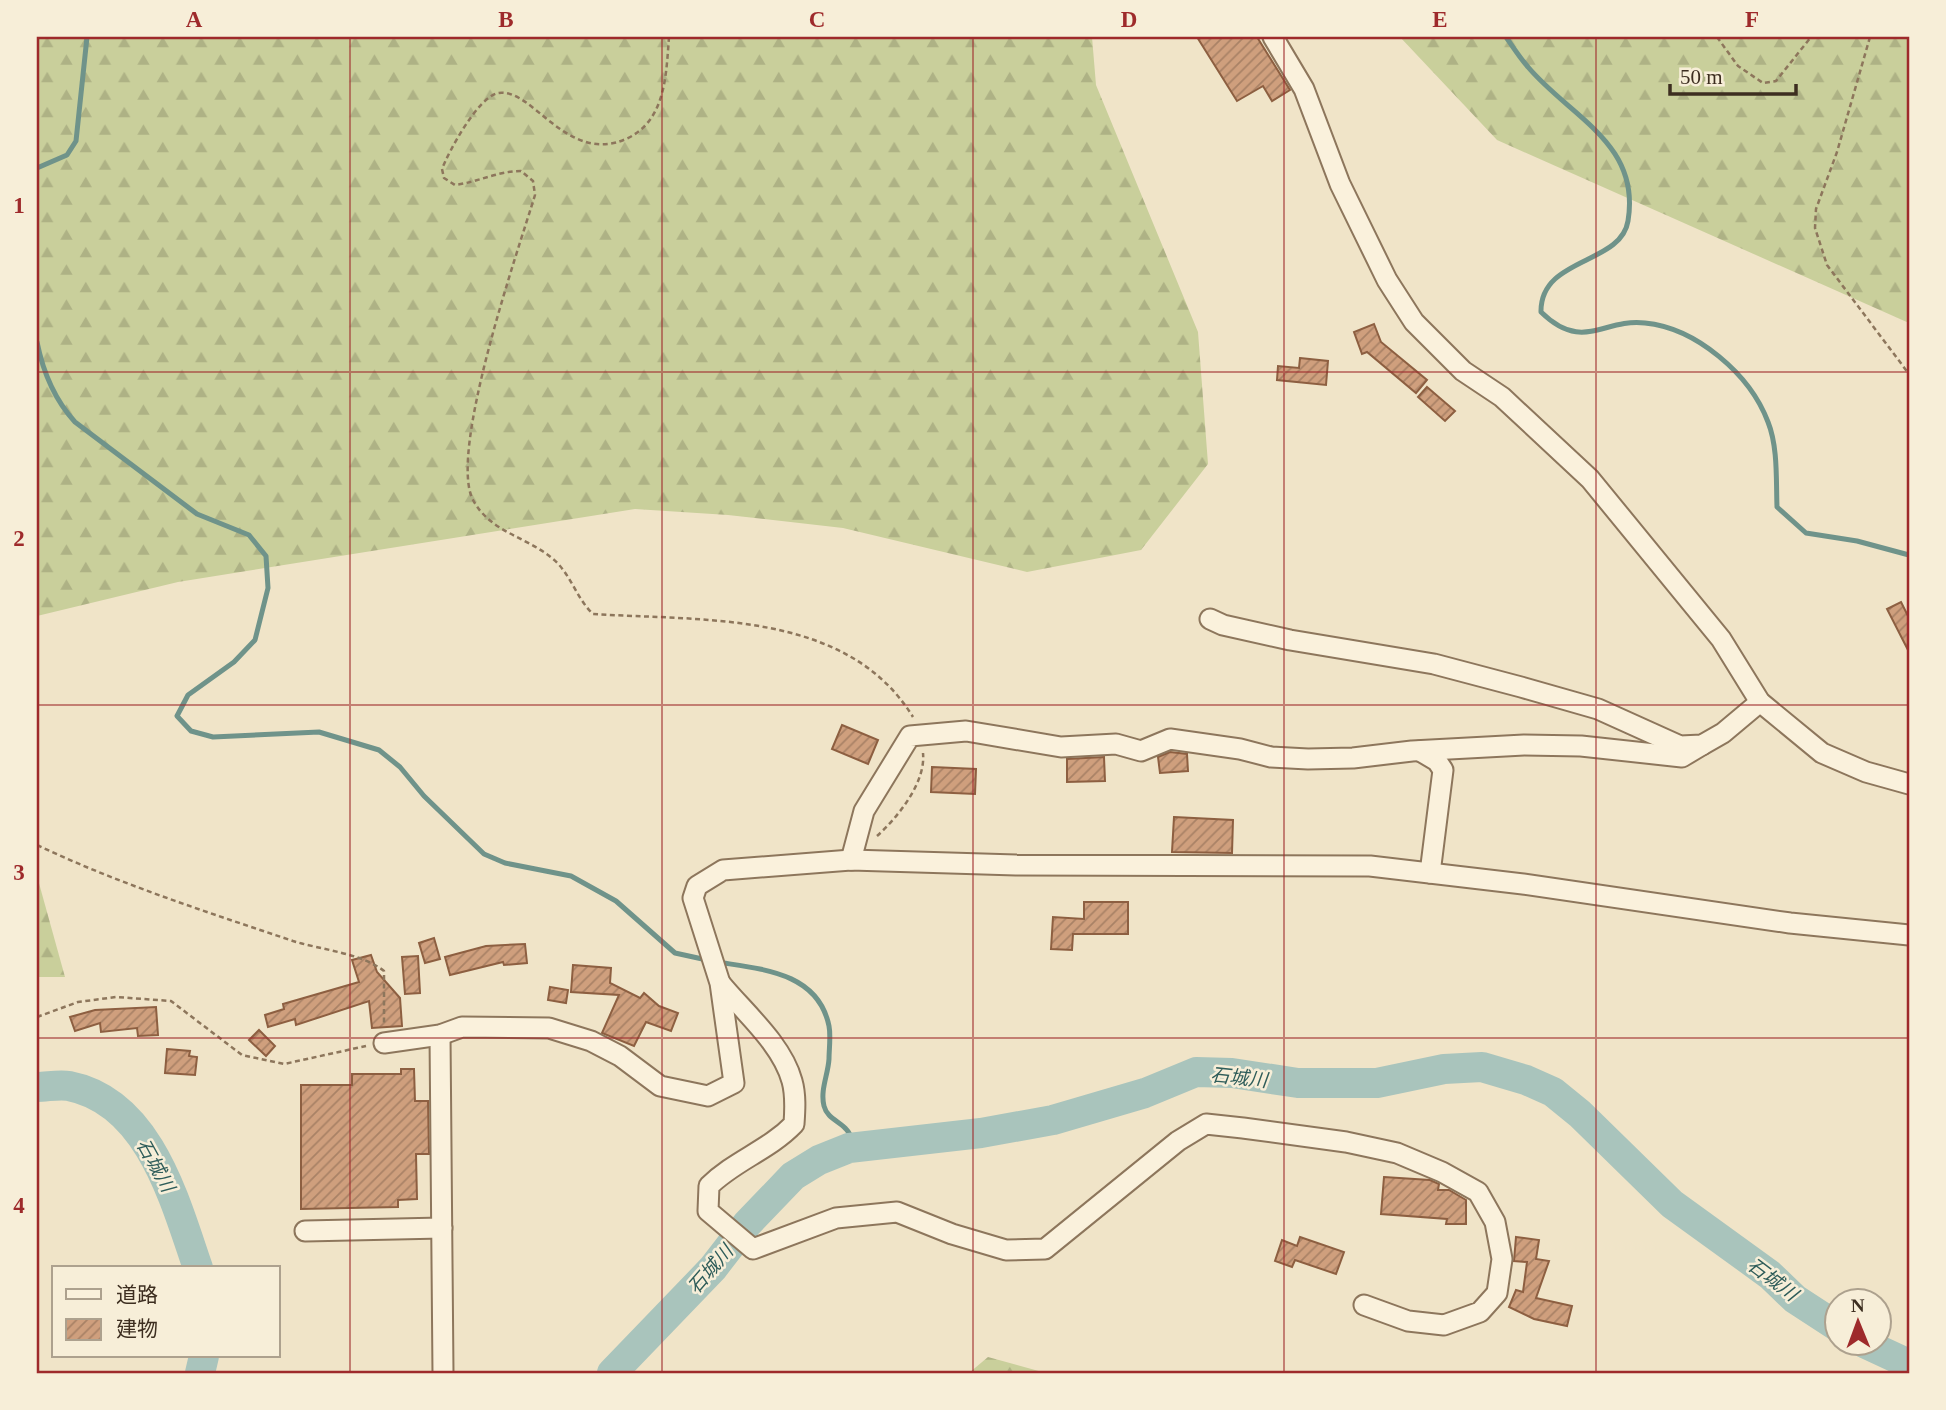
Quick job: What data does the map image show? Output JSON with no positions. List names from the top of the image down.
{
  "water": ["石城川"],
  "legend": ["道路", "建物"],
  "scale_bar": "50 m",
  "north": "top",
  "grid": {
    "columns": [
      "A",
      "B",
      "C",
      "D",
      "E",
      "F"
    ],
    "rows": [
      "1",
      "2",
      "3",
      "4"
    ]
  }
}
